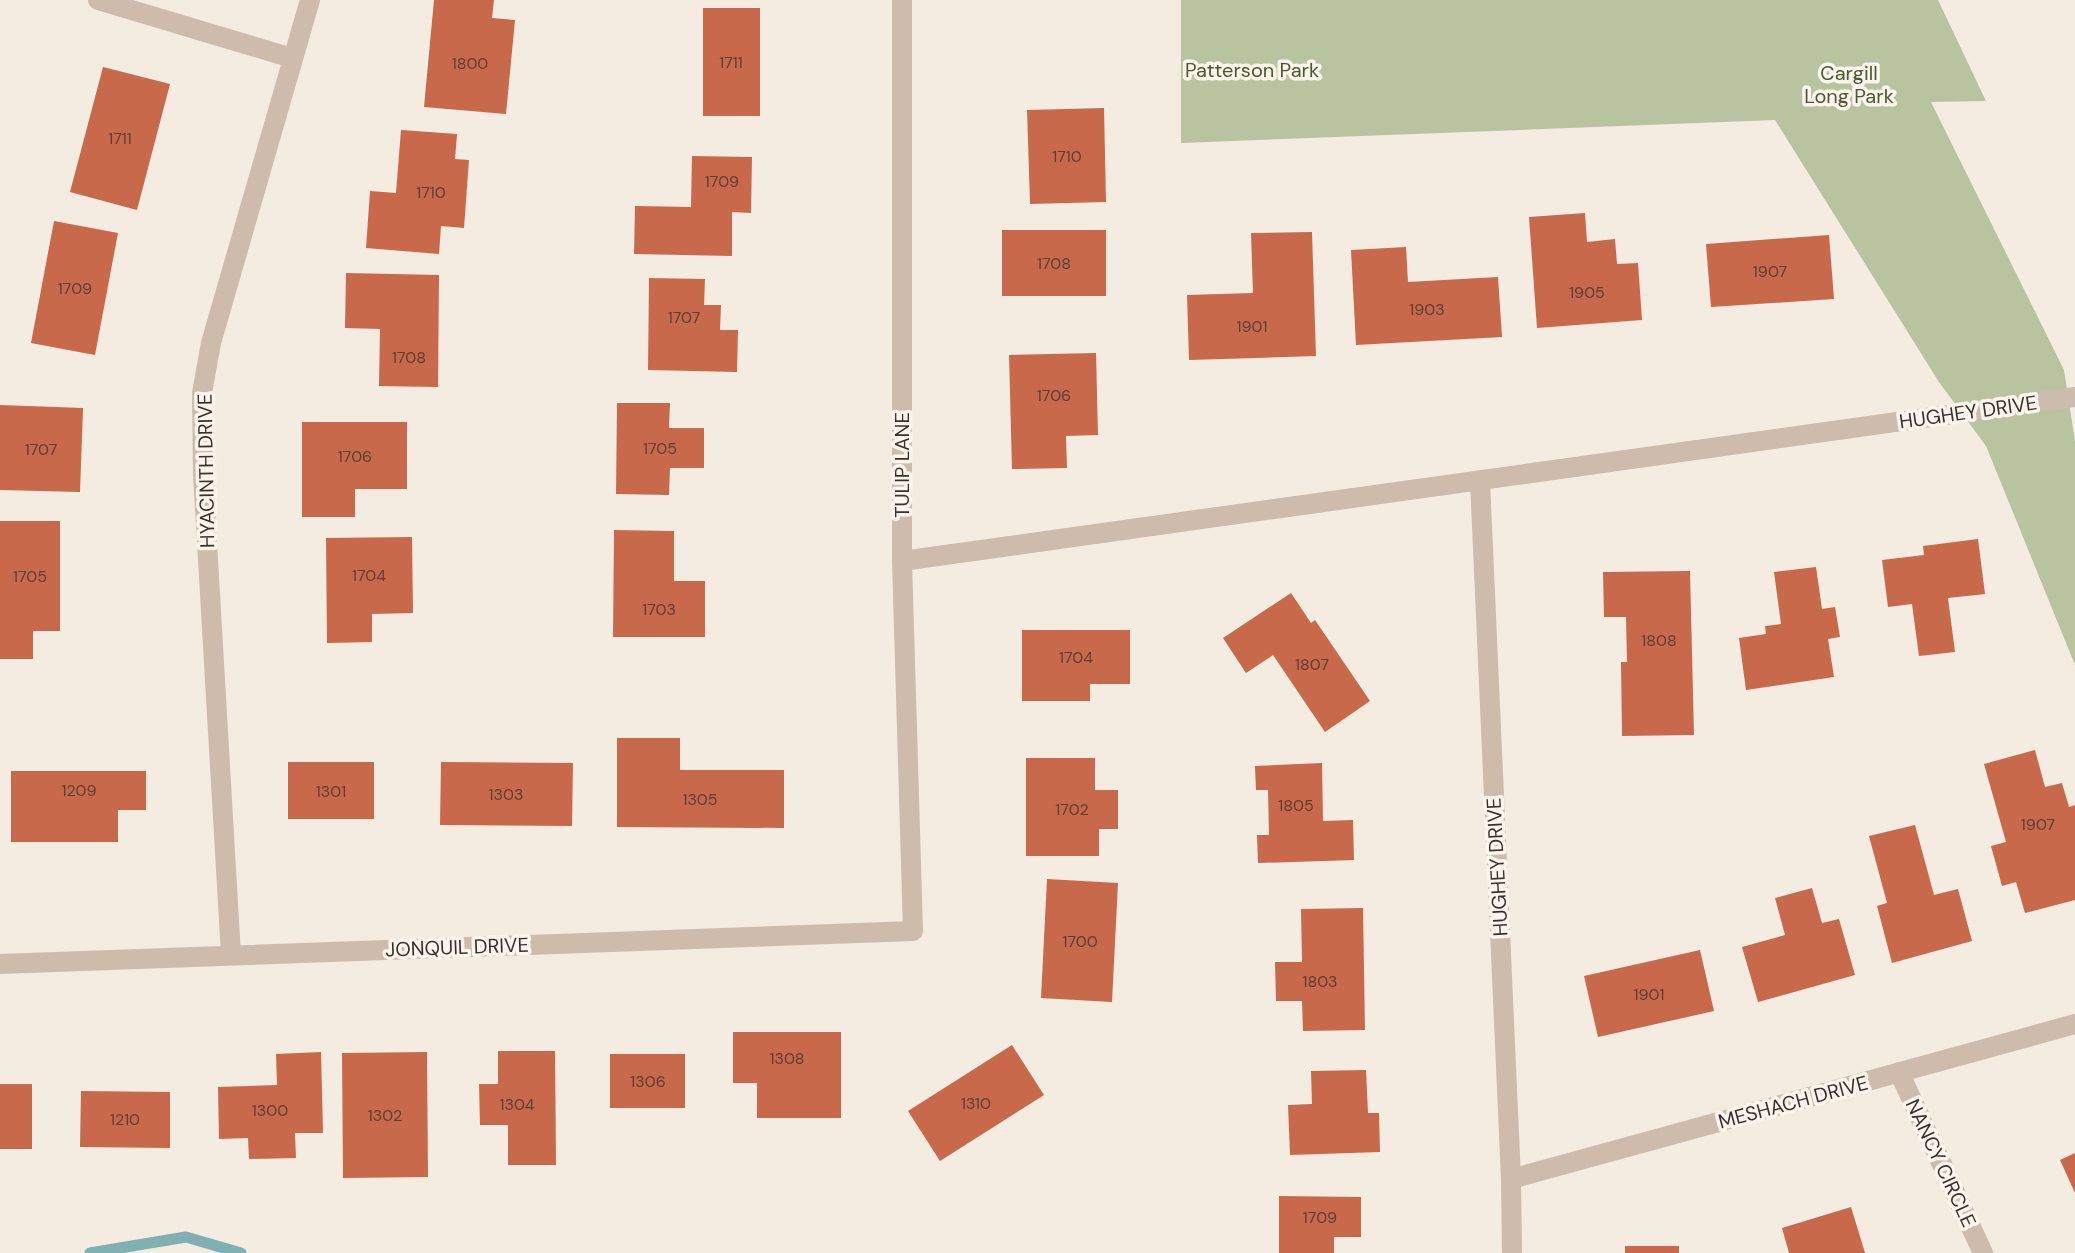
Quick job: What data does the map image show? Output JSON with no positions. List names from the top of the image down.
{
  "streets": {
    "street": [
      "HUGHEY DRIVE",
      "TULIP LANE",
      "HYACINTH DRIVE",
      "JONQUIL DRIVE",
      "MESHACH DRIVE",
      "NANCY CIRCLE"
    ]
  },
  "crossings": [
    ["HUGHEY DRIVE", "TULIP LANE"],
    ["HUGHEY DRIVE", "MESHACH DRIVE"],
    ["TULIP LANE", "JONQUIL DRIVE"],
    ["HYACINTH DRIVE", "JONQUIL DRIVE"],
    ["MESHACH DRIVE", "NANCY CIRCLE"]
  ],
  "parks": ["Patterson Park", "Cargill Long Park"],
  "house_numbers": [
    "1711",
    "1800",
    "1711",
    "1710",
    "1709",
    "1710",
    "1708",
    "1907",
    "1709",
    "1905",
    "1903",
    "1707",
    "1901",
    "1708",
    "1706",
    "1705",
    "1707",
    "1706",
    "1704",
    "1705",
    "1703",
    "1808",
    "1704",
    "1807",
    "1209",
    "1301",
    "1303",
    "1305",
    "1805",
    "1702",
    "1907",
    "1700",
    "1803",
    "1901",
    "1308",
    "1306",
    "1310",
    "1304",
    "1300",
    "1302",
    "1210",
    "1709"
  ]
}
